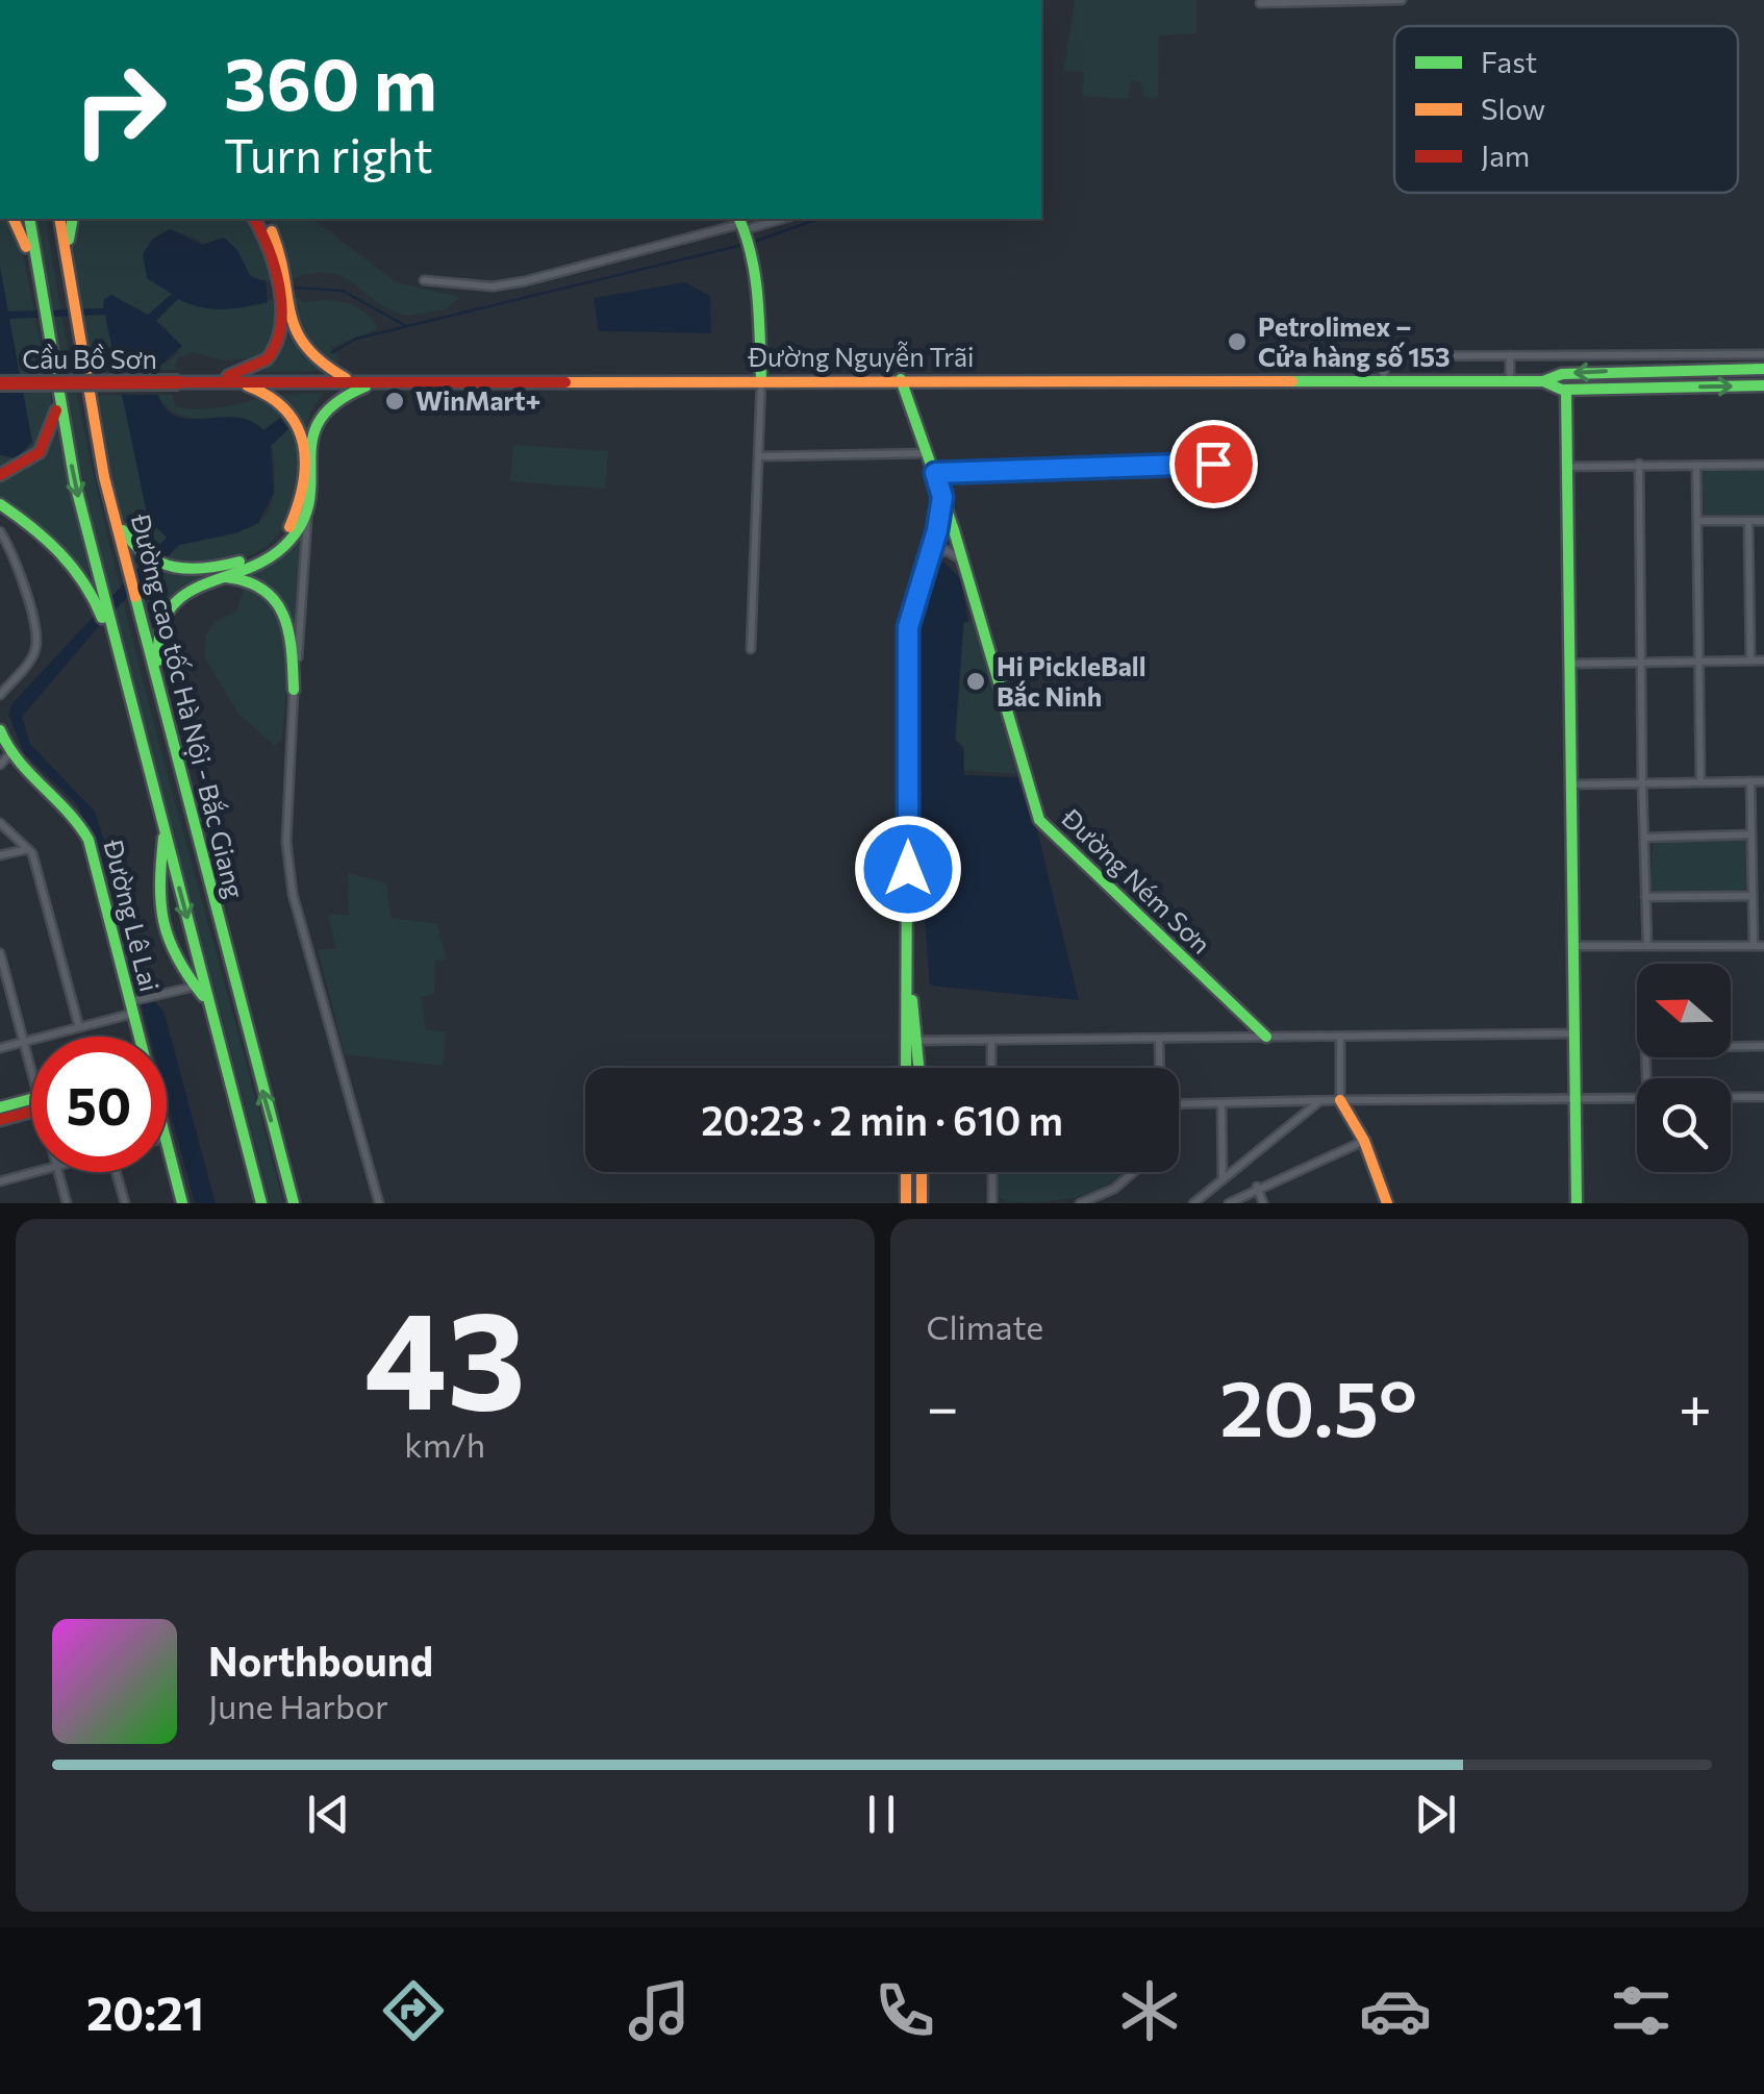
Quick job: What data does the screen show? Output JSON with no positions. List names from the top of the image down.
{
  "streets": {
    "main road": [
      "Đường Nguyễn Trãi",
      "Cầu Bồ Sơn",
      "Đường cao tốc Hà Nội - Bắc Giang",
      "Đường Ném Sơn",
      "Đường Lê Lai"
    ]
  },
  "crossings": [
    ["Đường Nguyễn Trãi", "Cầu Bồ Sơn"],
    ["Đường Nguyễn Trãi", "Đường Ném Sơn"]
  ],
  "places": ["Petrolimex – Cửa hàng số 153", "WinMart+", "Hi PickleBall Bắc Ninh"],
  "legend": ["Fast", "Slow", "Jam"],
  "north": "left",
  "page": {
    "turn": ["360 m", "Turn right"],
    "limit": "50",
    "trip": "20:23 · 2 min · 610 m",
    "tile": [
      ["43", "km/h"],
      "Climate"
    ],
    "heat": ["−", "20.5°", "+"],
    "song": ["Northbound", "June Harbor"],
    "tabs": "20:21"
  }
}
